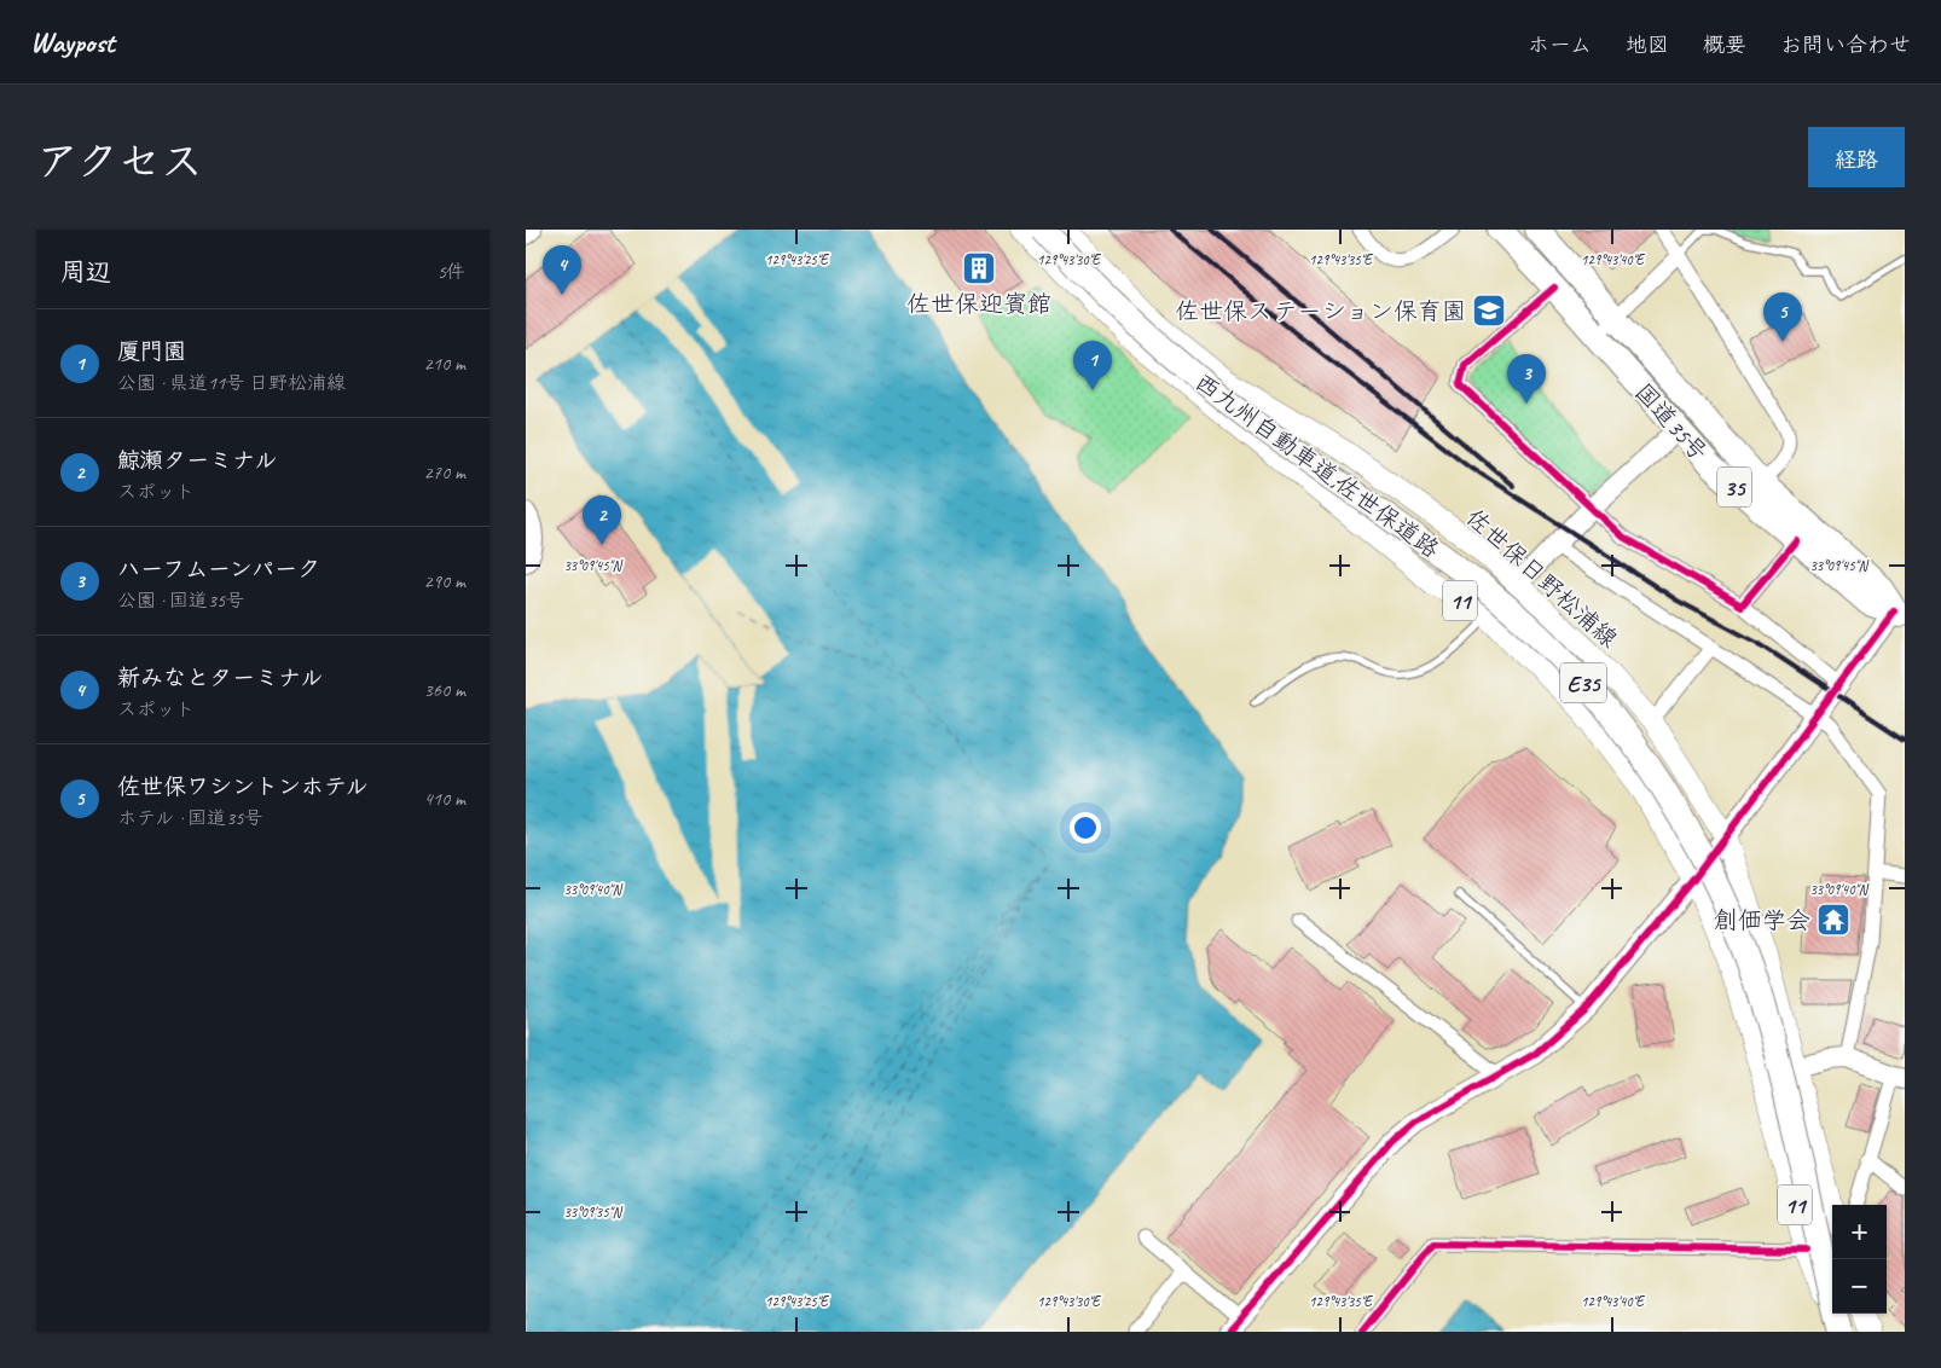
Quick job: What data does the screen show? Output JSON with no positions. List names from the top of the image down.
{
  "streets": {
    "highway": [
      "国道35号",
      "西九州自動車道;佐世保道路",
      "35",
      "E35"
    ],
    "main road": ["佐世保日野松浦線", "11"]
  },
  "crossings": [
    ["西九州自動車道;佐世保道路", "11"],
    ["佐世保日野松浦線", "11"]
  ],
  "places": {
    "building": ["佐世保迎賓館"],
    "school or university": ["佐世保ステーション保育園"],
    "temple": ["創価学会"]
  },
  "page": {
    "header": "Waypost",
    "nav": [
      "ホーム",
      "地図",
      "概要",
      "お問い合わせ"
    ],
    "title": "アクセス",
    "buttons": "経路",
    "heading": ["周辺", "5件"],
    "pins": [
      "4",
      "5",
      "1",
      "3",
      "2"
    ],
    "list": [
      {
        "mark": "1",
        "name": "厦門園",
        "note": "公園 · 県道11号 日野松浦線",
        "value": "210 m"
      },
      {
        "mark": "2",
        "name": "鯨瀬ターミナル",
        "note": "スポット",
        "value": "270 m"
      },
      {
        "mark": "3",
        "name": "ハーフムーンパーク",
        "note": "公園 · 国道35号",
        "value": "290 m"
      },
      {
        "mark": "4",
        "name": "新みなとターミナル",
        "note": "スポット",
        "value": "360 m"
      },
      {
        "mark": "5",
        "name": "佐世保ワシントンホテル",
        "note": "ホテル · 国道35号",
        "value": "410 m"
      }
    ],
    "map_buttons": ["+", "−"]
  },
  "coordinates": [
    "129°43'25\"E",
    "129°43'30\"E",
    "129°43'35\"E",
    "129°43'40\"E",
    "33°09'45\"N",
    "33°09'40\"N",
    "33°09'35\"N"
  ]
}
